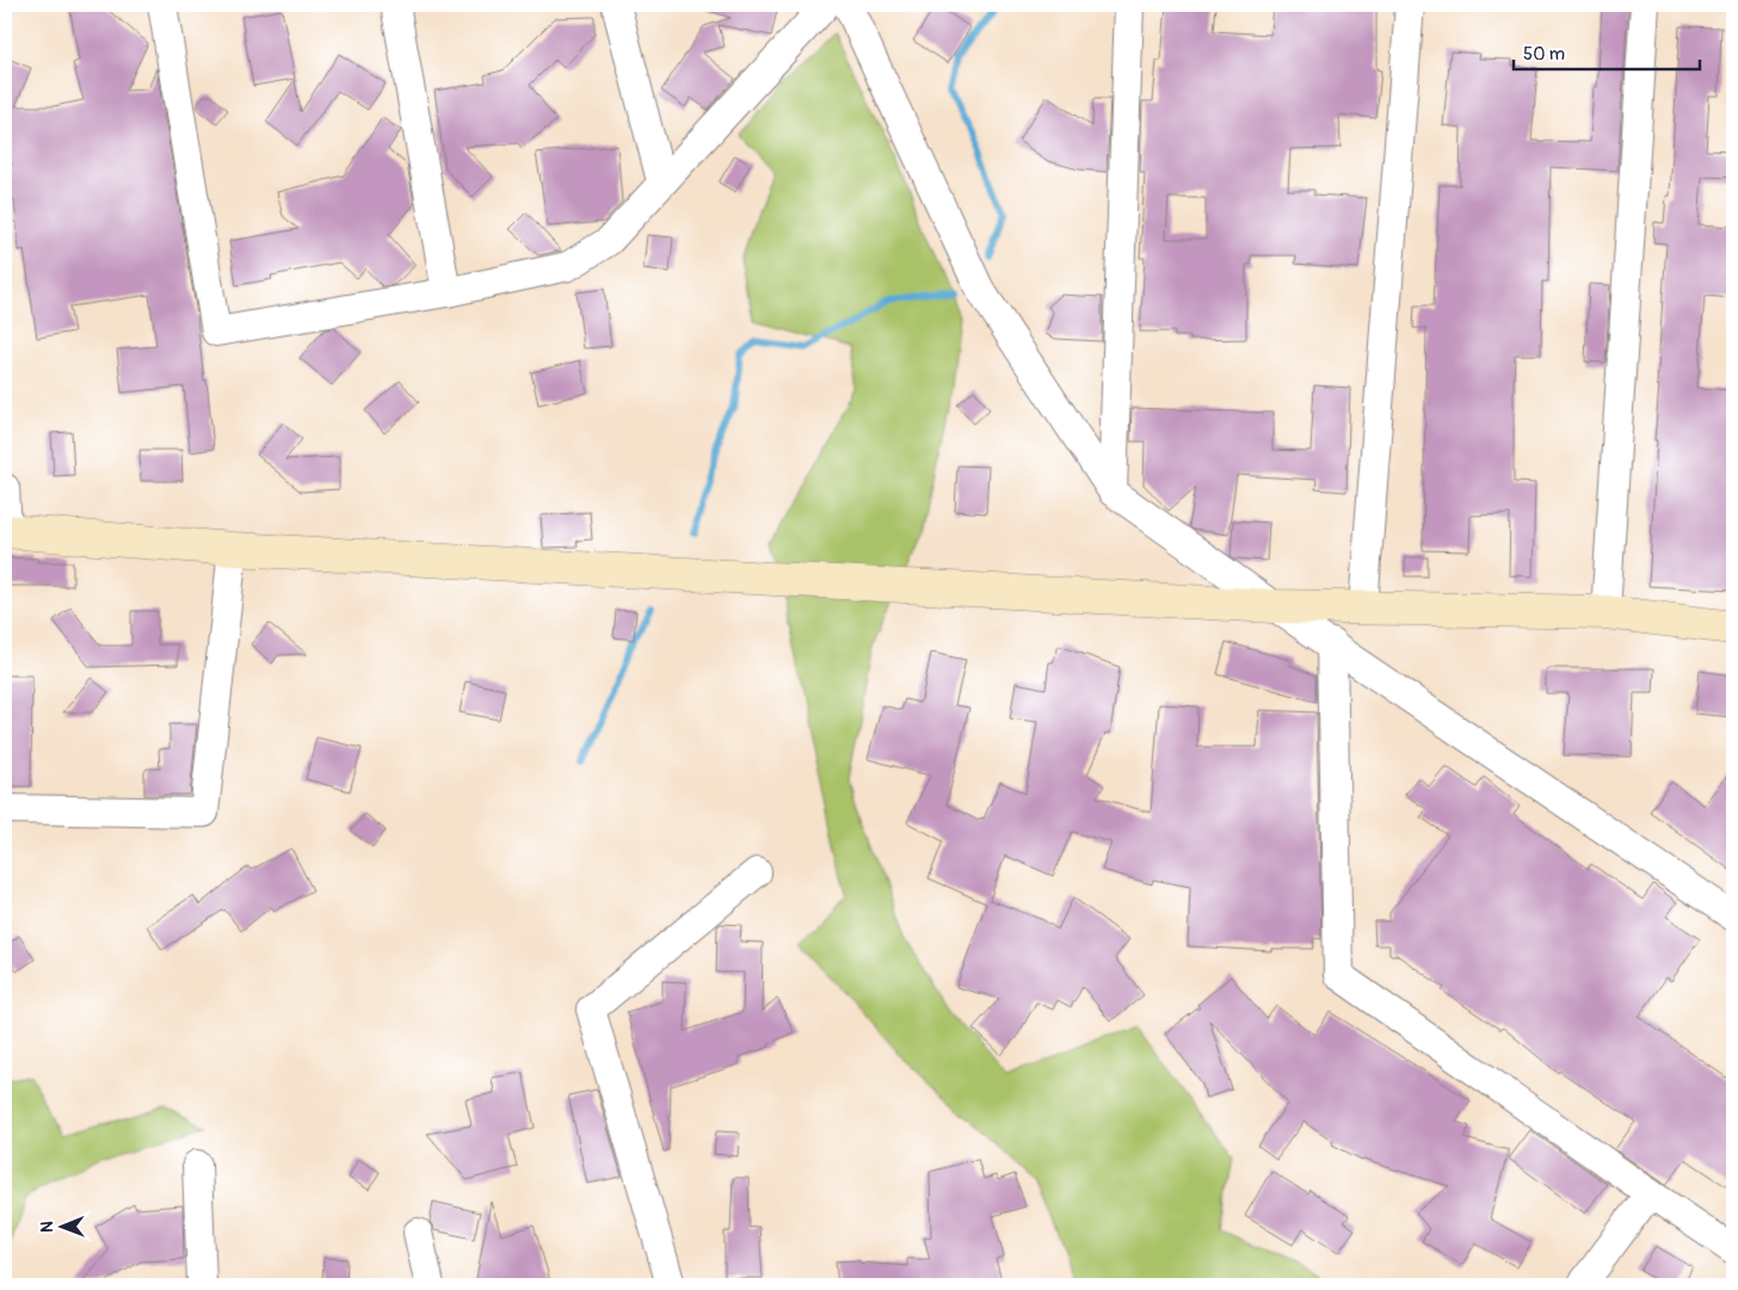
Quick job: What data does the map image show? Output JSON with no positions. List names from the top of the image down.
{
  "scale_bar": "50 m",
  "north": "left"
}
